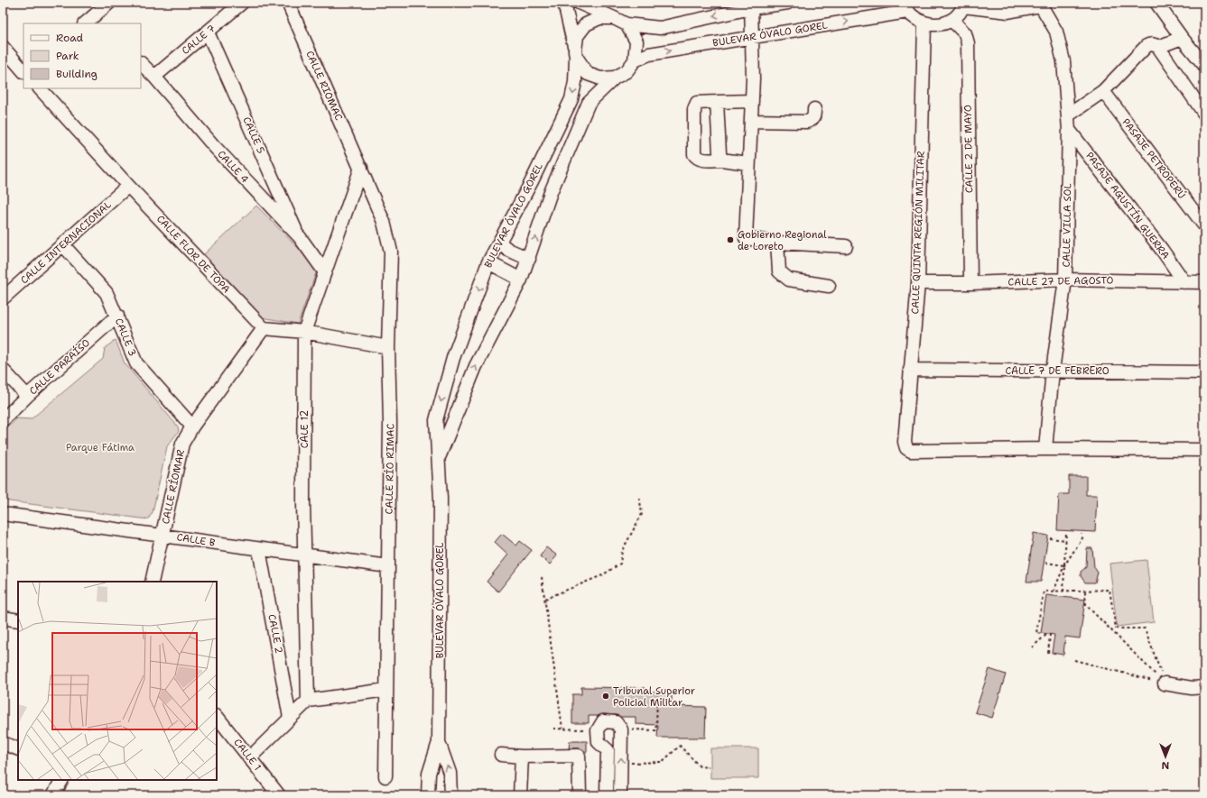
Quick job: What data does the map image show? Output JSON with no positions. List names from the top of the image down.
{
  "streets": {
    "street": [
      "BULEVAR ÓVALO GOREL",
      "CALLE 7",
      "CALLE RIOMAC",
      "CALLE 5",
      "CALLE 2 DE MAYO",
      "PASAJE PETROPERÚ",
      "CALLE 4",
      "PASAJE AGUSTÍN GUERRA",
      "CALLE VILLA SOL",
      "CALLE QUINTA REGIÓN MILITAR",
      "CALLE INTERNACIONAL",
      "CALLE FLOR DE TOPA",
      "CALLE 27 DE AGOSTO",
      "CALLE 3",
      "CALLE PARAÍSO",
      "CALLE 7 DE FEBRERO",
      "CALE 12",
      "CALLE RÍO RIMAC",
      "CALLE RÍOMAR",
      "CALLE B",
      "CALLE 2",
      "CALLE 1"
    ]
  },
  "crossings": [
    ["BULEVAR ÓVALO GOREL", "CALLE QUINTA REGIÓN MILITAR"],
    ["CALLE 7", "CALLE 5"],
    ["CALLE 7", "CALLE 4"],
    ["CALLE RIOMAC", "CALE 12"],
    ["CALLE RIOMAC", "CALLE RÍO RIMAC"],
    ["CALLE 5", "CALLE 4"],
    ["CALLE 2 DE MAYO", "CALLE 27 DE AGOSTO"],
    ["CALLE 4", "CALE 12"],
    ["PASAJE AGUSTÍN GUERRA", "CALLE VILLA SOL"],
    ["PASAJE AGUSTÍN GUERRA", "CALLE 27 DE AGOSTO"],
    ["CALLE VILLA SOL", "CALLE QUINTA REGIÓN MILITAR"],
    ["CALLE VILLA SOL", "CALLE 27 DE AGOSTO"],
    ["CALLE VILLA SOL", "CALLE 7 DE FEBRERO"],
    ["CALLE QUINTA REGIÓN MILITAR", "CALLE 27 DE AGOSTO"],
    ["CALLE QUINTA REGIÓN MILITAR", "CALLE 7 DE FEBRERO"],
    ["CALLE INTERNACIONAL", "CALLE FLOR DE TOPA"],
    ["CALLE INTERNACIONAL", "CALLE 3"],
    ["CALLE FLOR DE TOPA", "CALLE RÍOMAR"],
    ["CALLE 3", "CALLE PARAÍSO"],
    ["CALLE 3", "CALLE RÍOMAR"],
    ["CALE 12", "CALLE RÍO RIMAC"],
    ["CALE 12", "CALLE B"],
    ["CALLE RÍO RIMAC", "CALLE B"],
    ["CALLE RÍOMAR", "CALLE B"],
    ["CALLE B", "CALLE 2"]
  ],
  "parks": ["Parque Fátima"],
  "places": ["Gobierno Regional de Loreto", "Tribunal Superior Policial Militar"],
  "legend": ["Road", "Park", "Building"],
  "north": "bottom"
}
